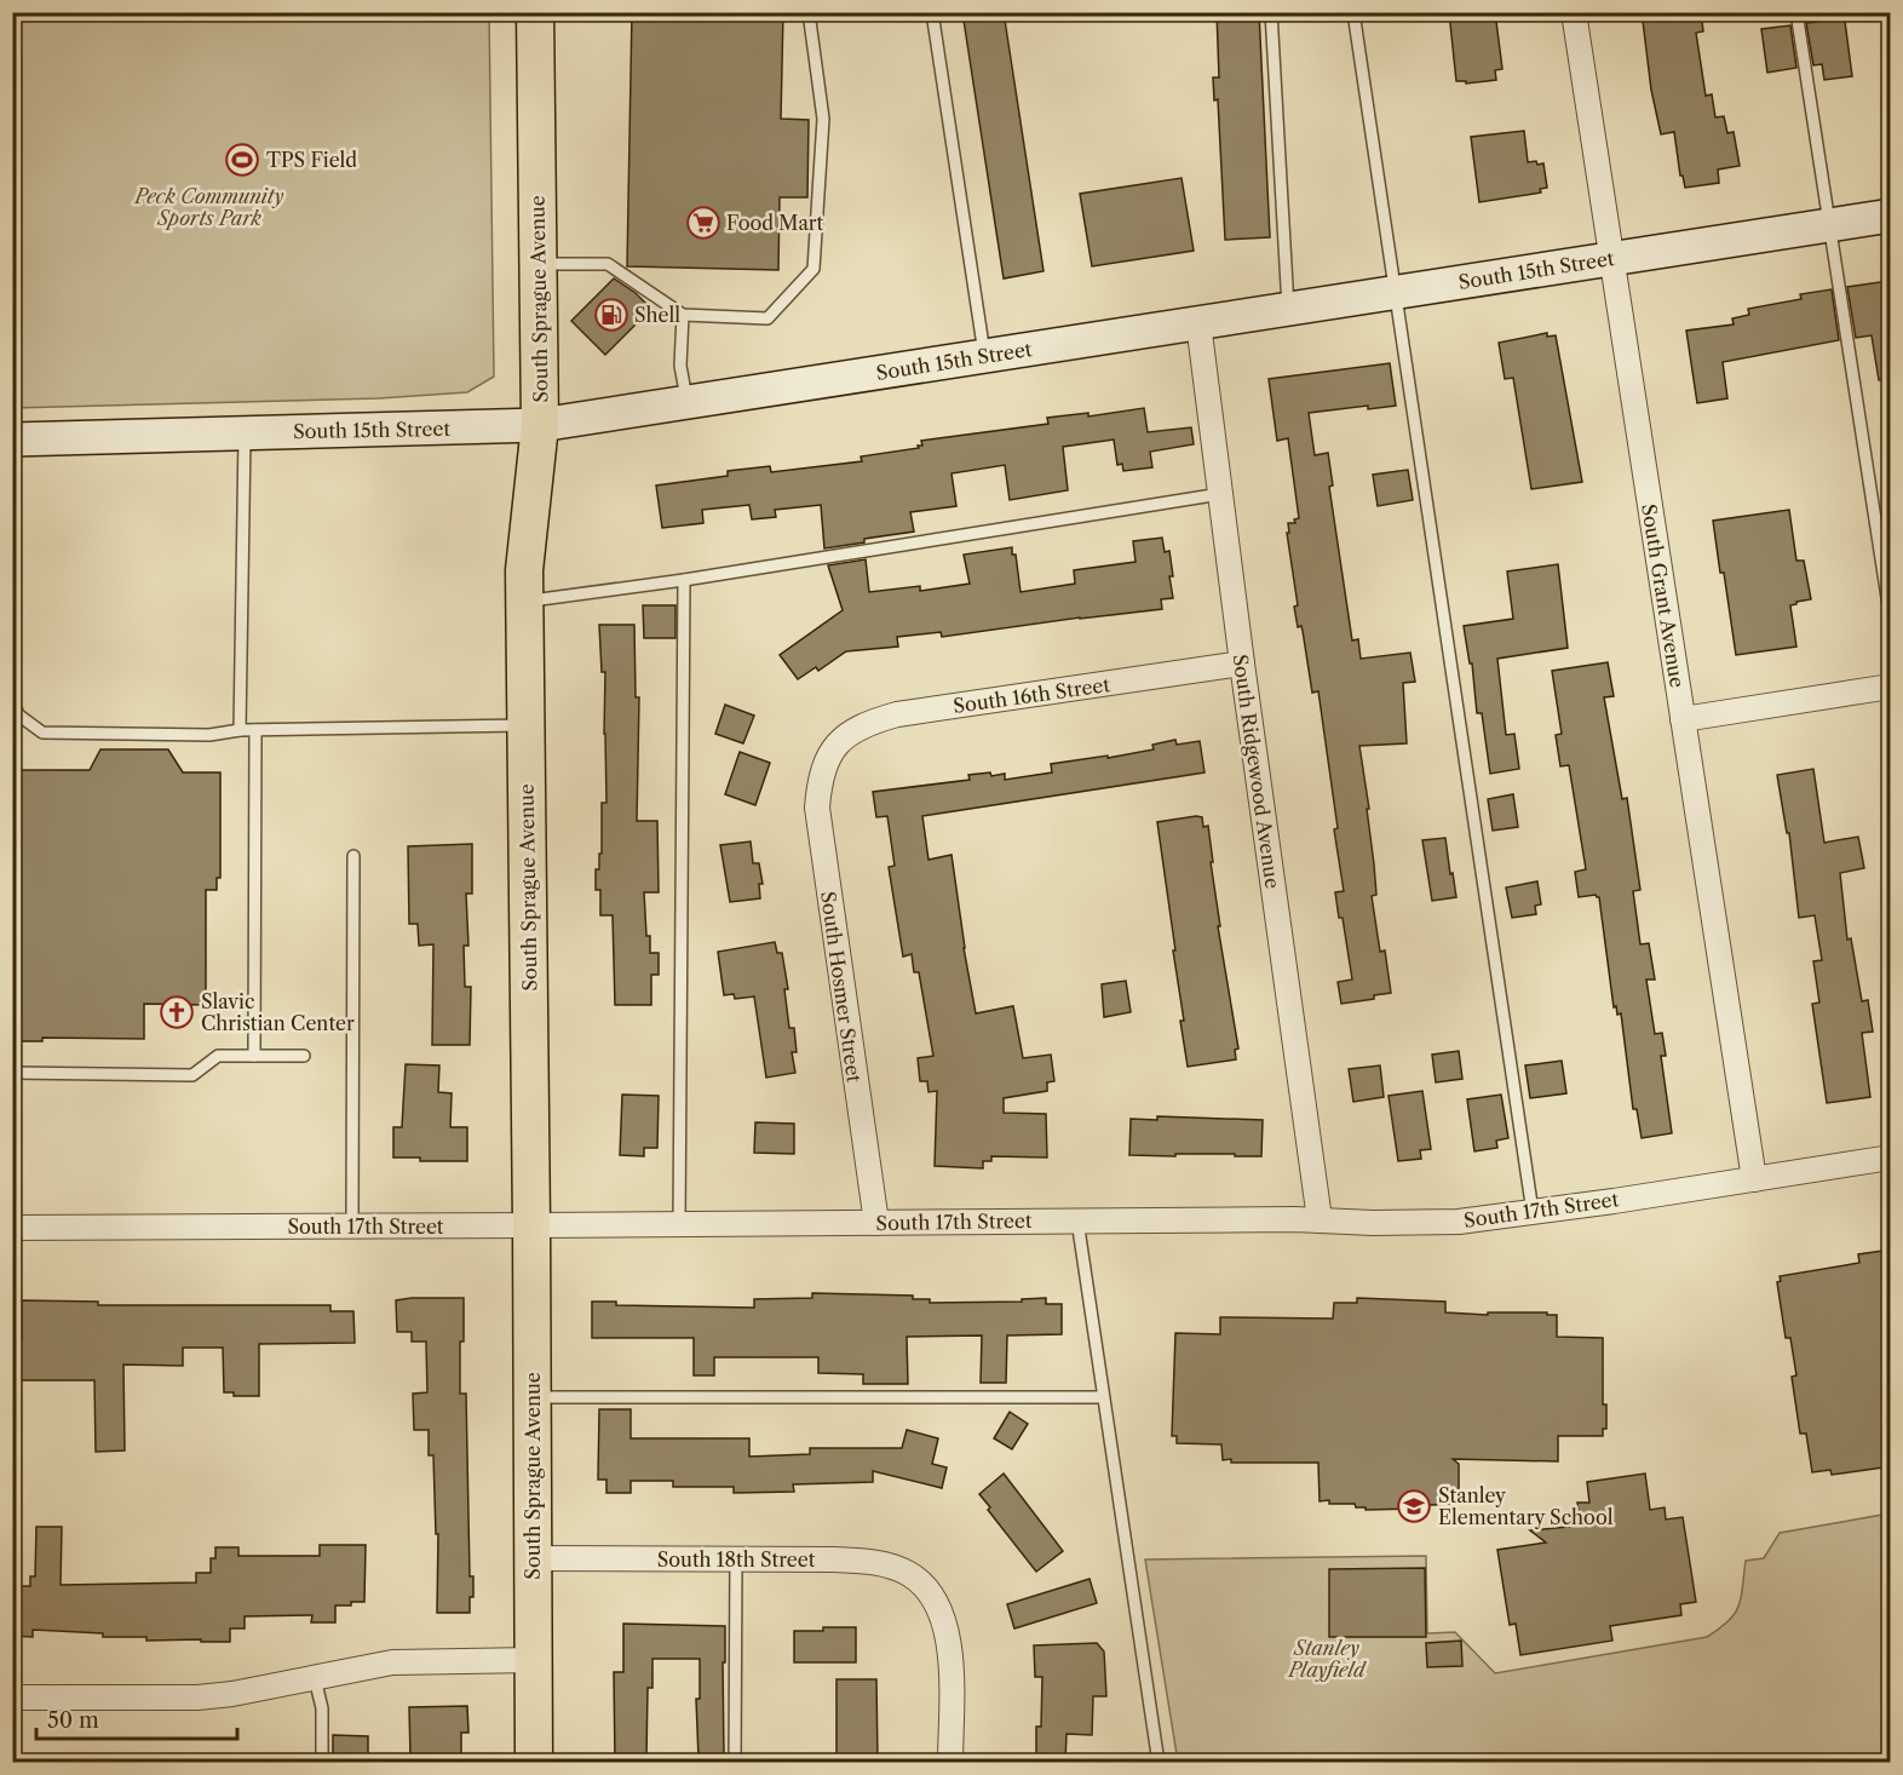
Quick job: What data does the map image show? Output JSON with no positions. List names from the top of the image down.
{
  "streets": {
    "main road": ["South Sprague Avenue"],
    "street": [
      "South 15th Street",
      "South Grant Avenue",
      "South 16th Street",
      "South Ridgewood Avenue",
      "South Hosmer Street",
      "South 17th Street",
      "South 18th Street"
    ]
  },
  "crossings": [
    ["South 15th Street", "South Sprague Avenue"],
    ["South 15th Street", "South Grant Avenue"],
    ["South 15th Street", "South Ridgewood Avenue"],
    ["South Sprague Avenue", "South 17th Street"],
    ["South Sprague Avenue", "South 18th Street"],
    ["South Grant Avenue", "South 17th Street"],
    ["South 16th Street", "South Ridgewood Avenue"],
    ["South 16th Street", "South Hosmer Street"],
    ["South Ridgewood Avenue", "South 17th Street"],
    ["South Hosmer Street", "South 17th Street"]
  ],
  "parks": ["Peck Community Sports Park", "Stanley Playfield"],
  "places": {
    "sports": ["TPS Field"],
    "supermarket": ["Food Mart"],
    "fuel station": ["Shell"],
    "church": ["Slavic Christian Center"],
    "school or university": ["Stanley Elementary School"]
  },
  "scale_bar": "50 m"
}
